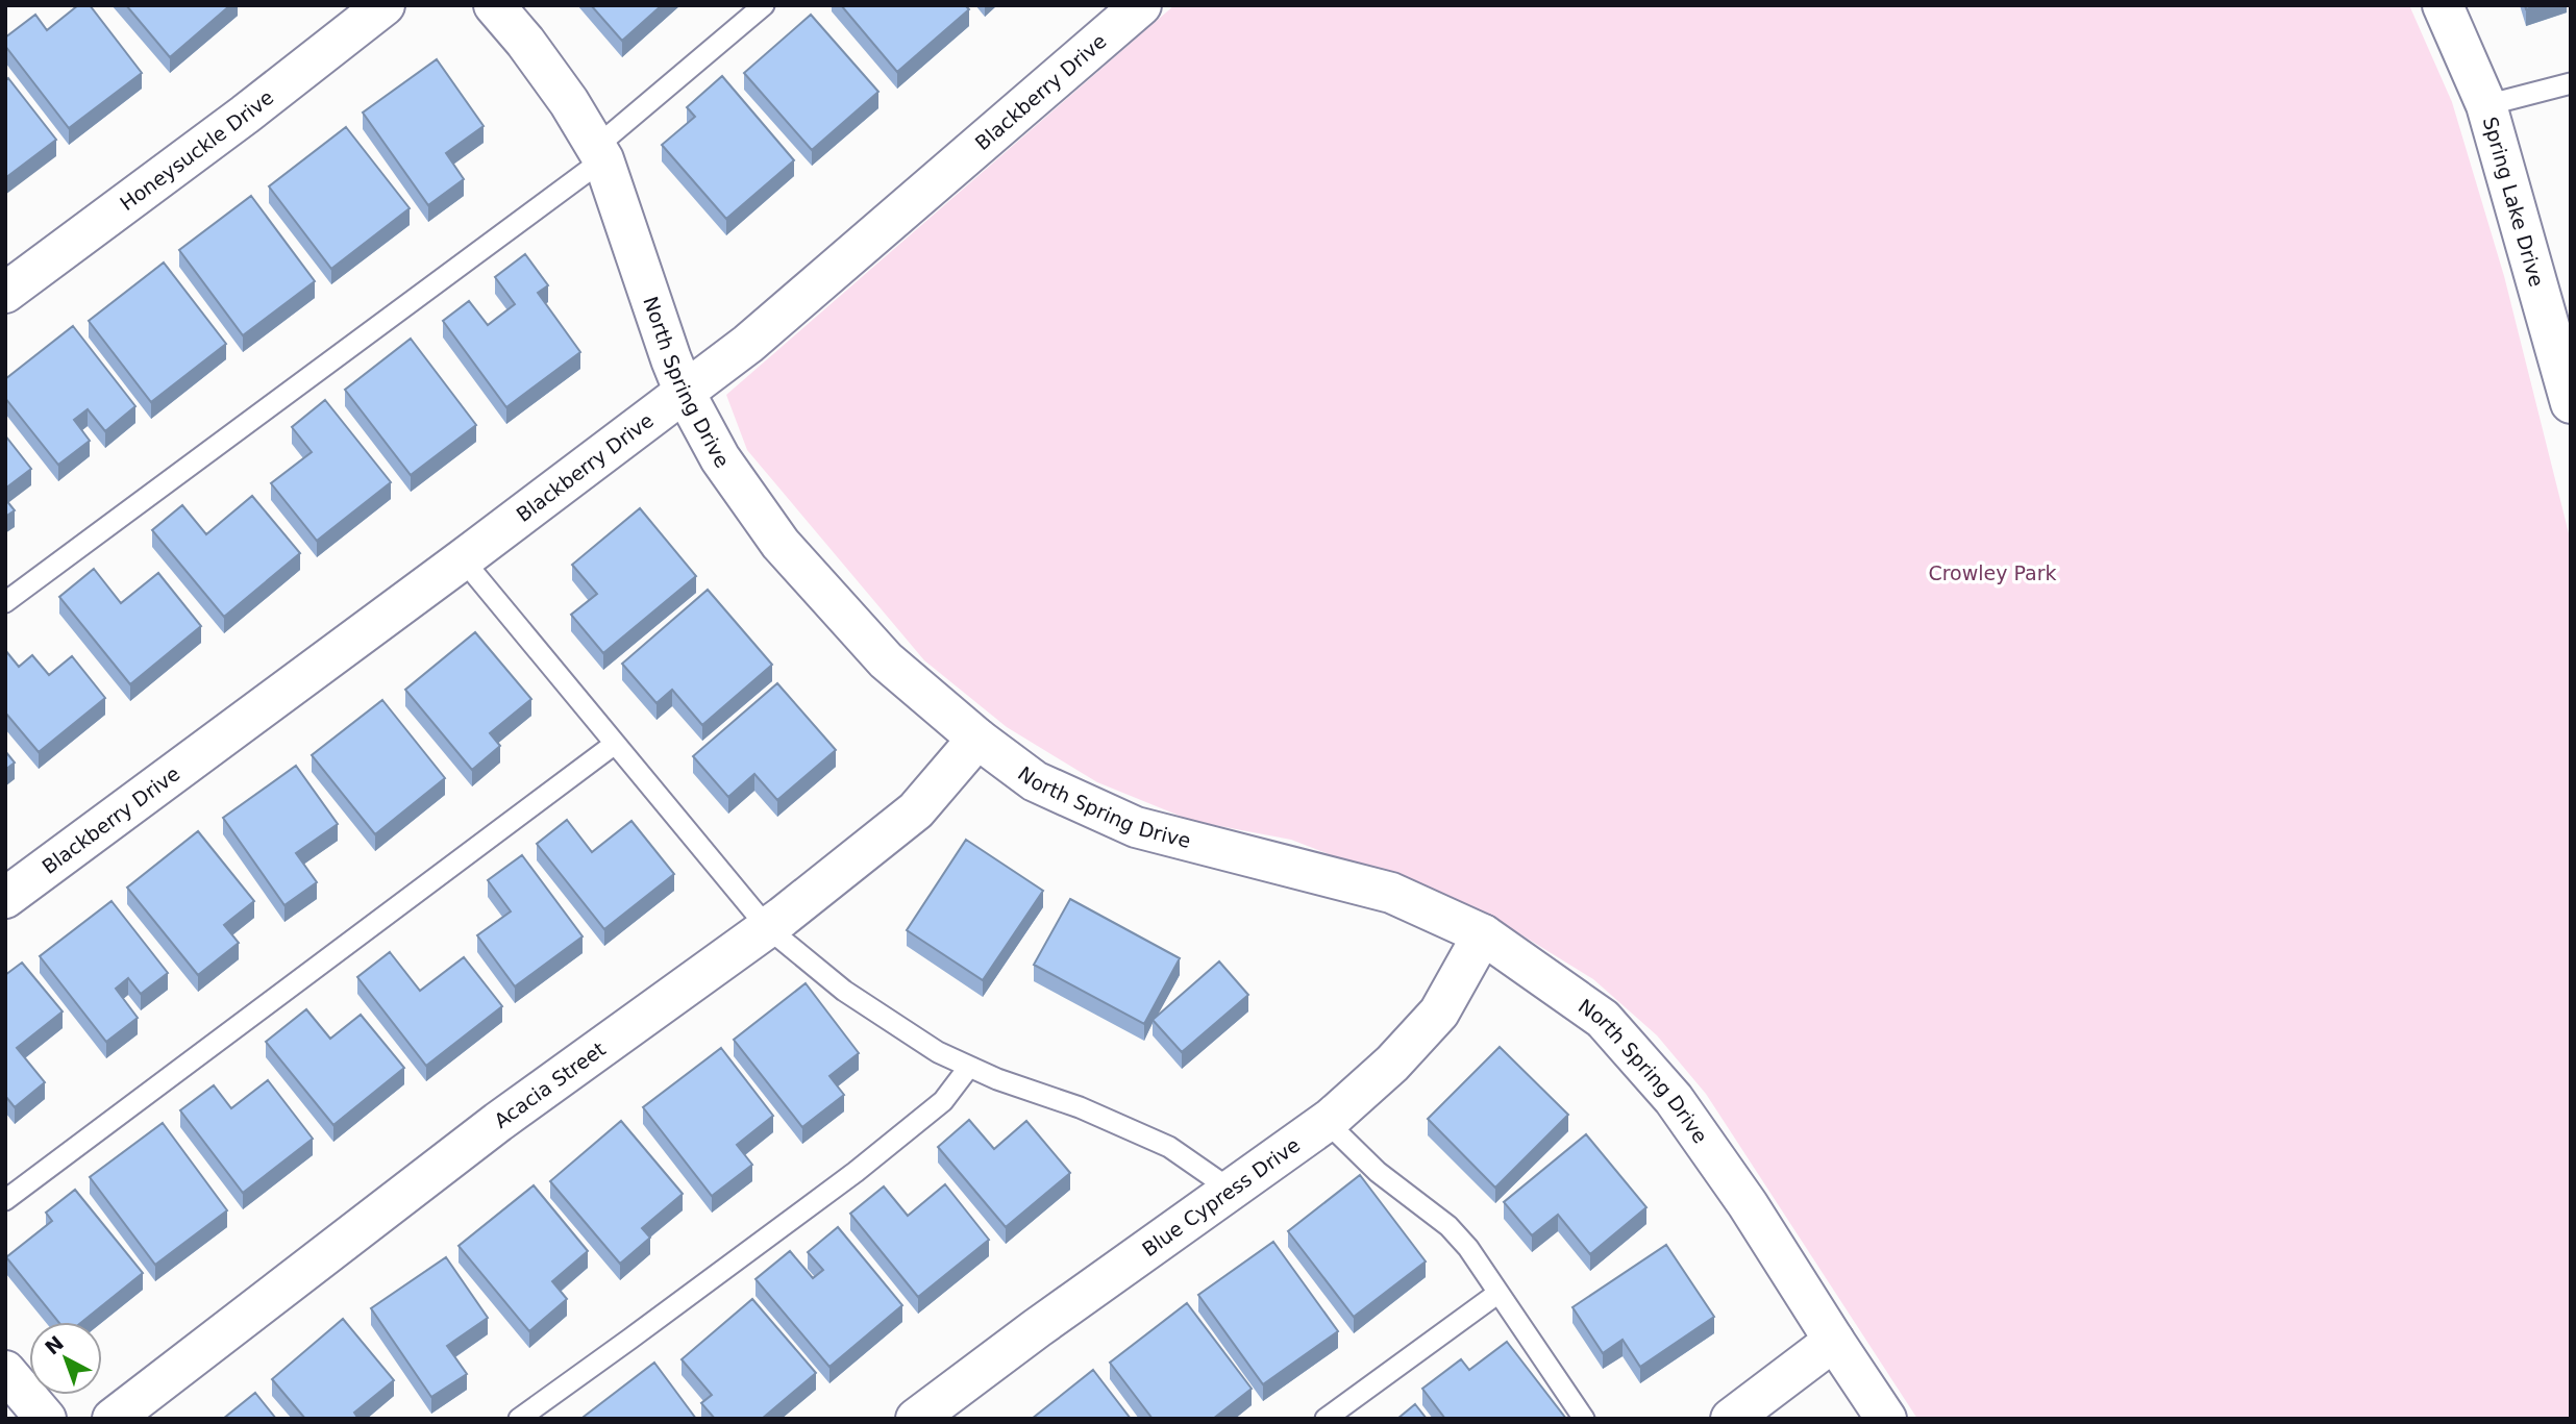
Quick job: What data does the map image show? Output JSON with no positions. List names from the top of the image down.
{
  "streets": {
    "street": [
      "Blackberry Drive",
      "Honeysuckle Drive",
      "Spring Lake Drive",
      "North Spring Drive",
      "Acacia Street",
      "Blue Cypress Drive"
    ]
  },
  "crossings": [
    ["Blackberry Drive", "North Spring Drive"],
    ["North Spring Drive", "Acacia Street"],
    ["North Spring Drive", "Blue Cypress Drive"]
  ],
  "parks": ["Crowley Park"],
  "north": "top left"
}
